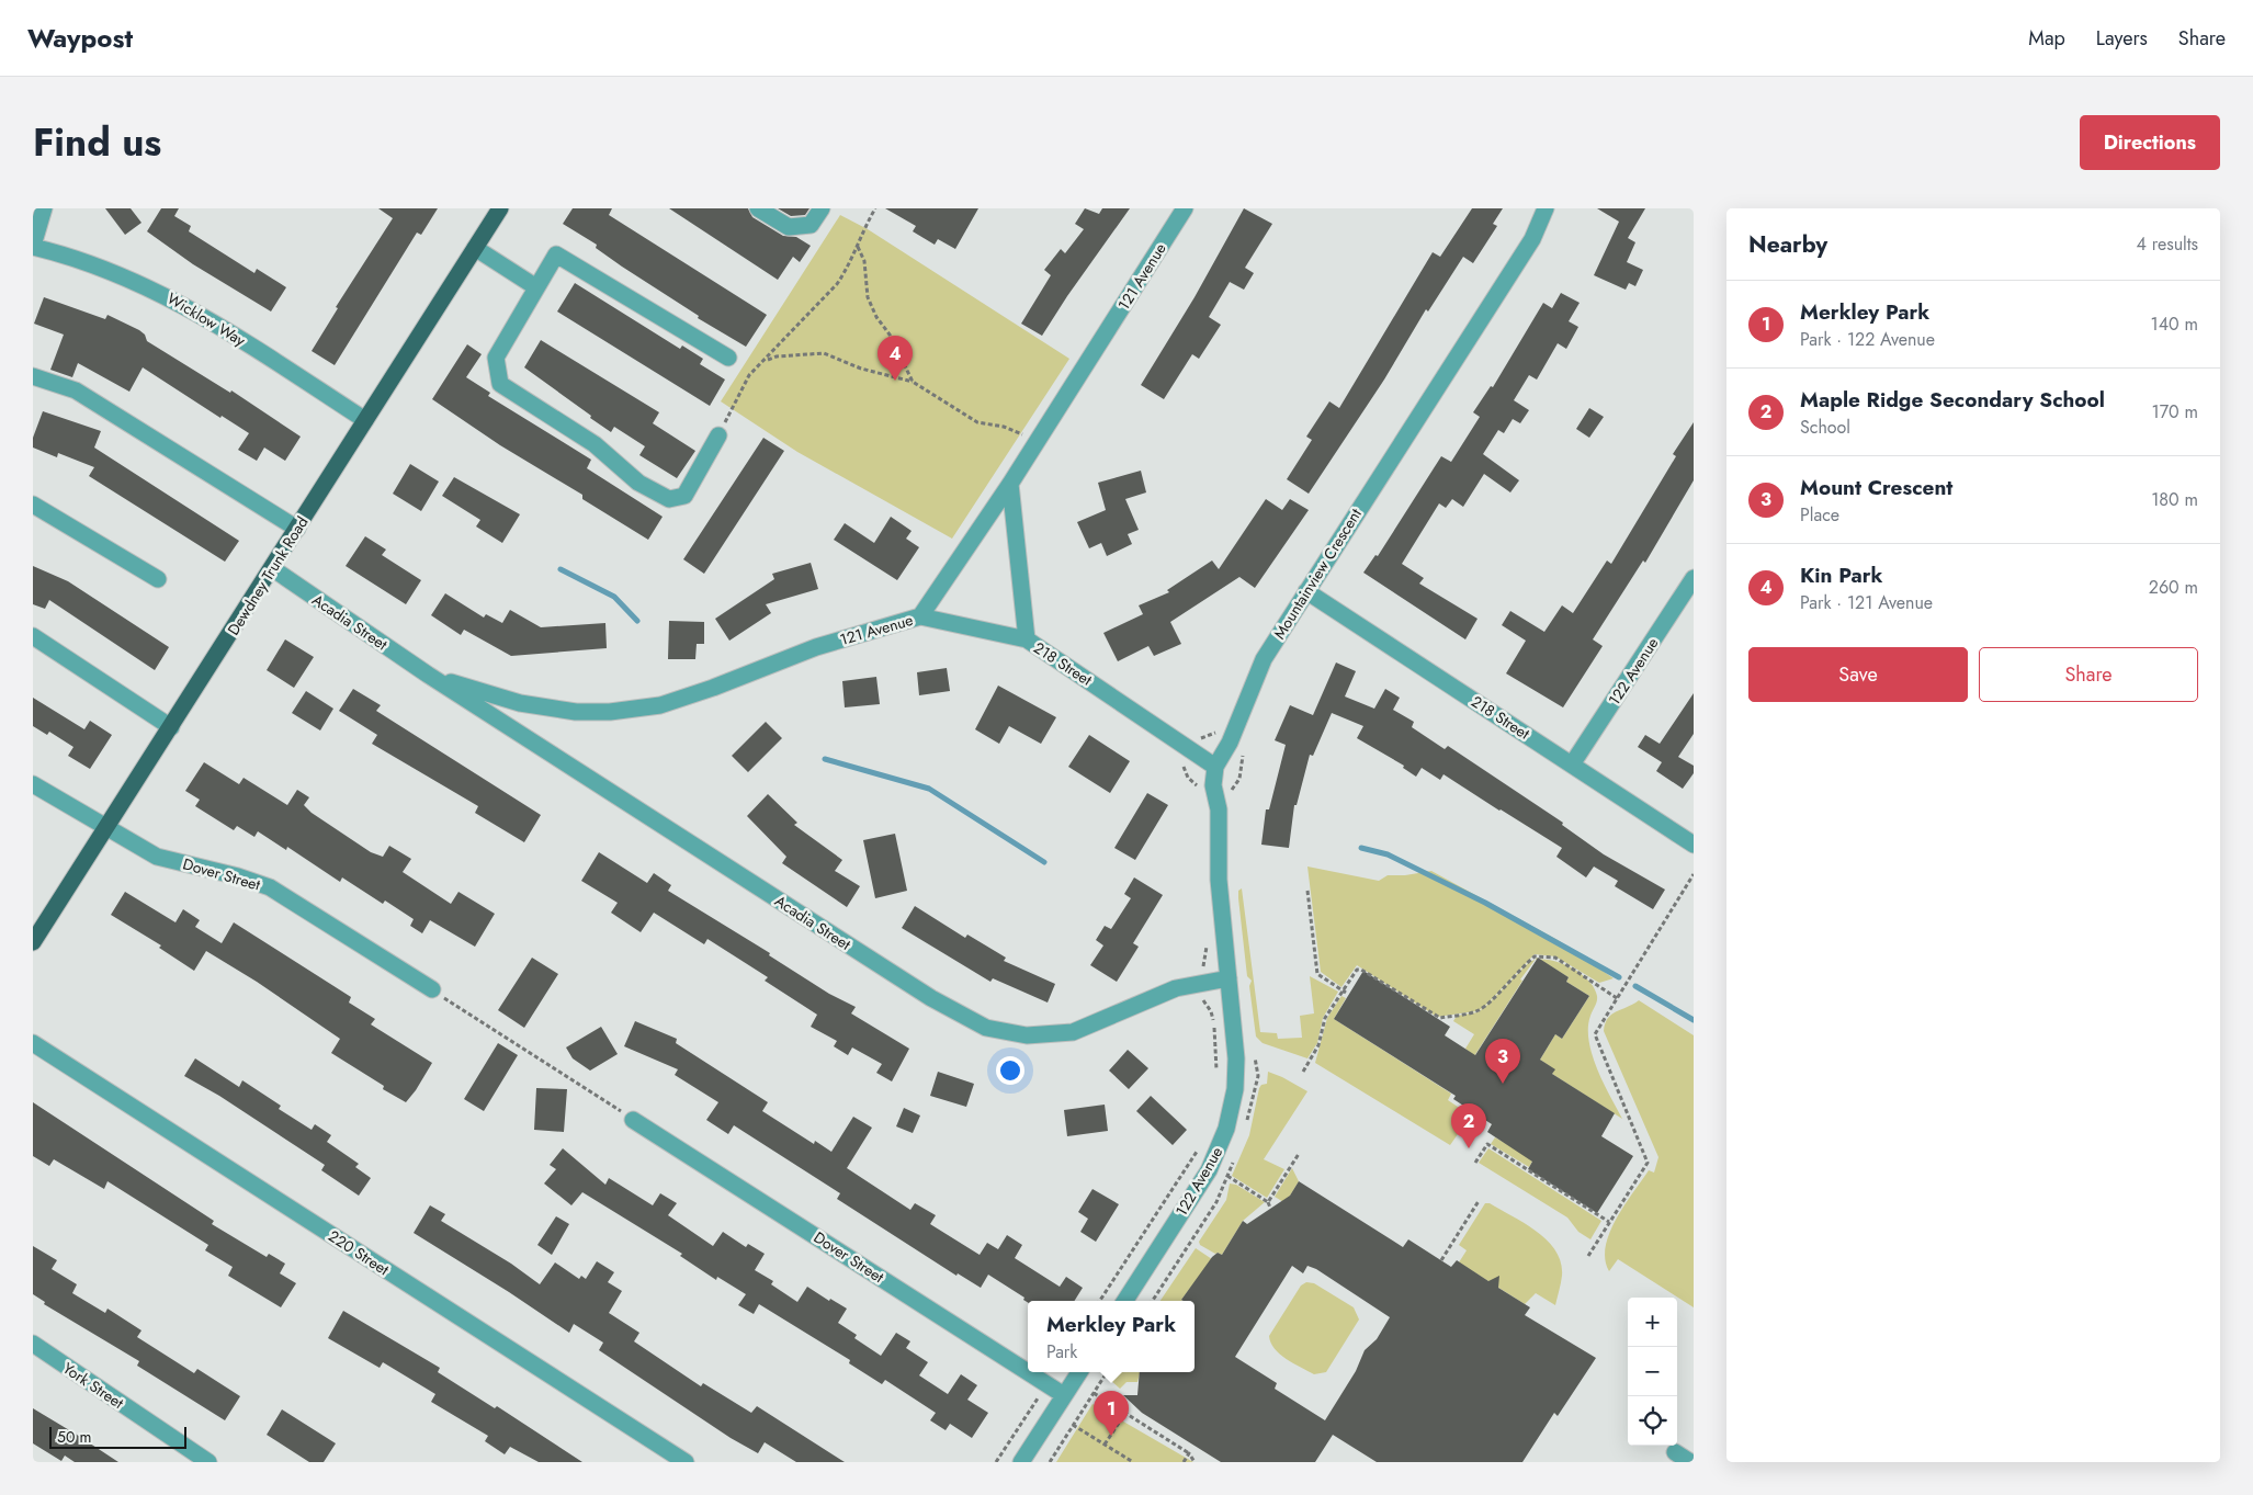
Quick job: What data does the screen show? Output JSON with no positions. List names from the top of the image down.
{
  "streets": {
    "main road": ["Dewdney Trunk Road"],
    "street": [
      "121 Avenue",
      "Wicklow Way",
      "Mountainview Crescent",
      "Acadia Street",
      "218 Street",
      "122 Avenue",
      "Dover Street",
      "220 Street",
      "York Street"
    ]
  },
  "crossings": [
    ["121 Avenue", "Acadia Street"],
    ["121 Avenue", "218 Street"],
    ["Wicklow Way", "Dewdney Trunk Road"],
    ["Mountainview Crescent", "Acadia Street"],
    ["Mountainview Crescent", "218 Street"],
    ["Mountainview Crescent", "122 Avenue"],
    ["Dewdney Trunk Road", "Acadia Street"],
    ["Dewdney Trunk Road", "Dover Street"],
    ["Acadia Street", "122 Avenue"],
    ["218 Street", "122 Avenue"]
  ],
  "scale_bar": "50 m",
  "page": {
    "header": "Waypost",
    "nav": ["Map", "Layers", "Share"],
    "title": "Find us",
    "buttons": [
      "Directions",
      ["Save", "Share"]
    ],
    "heading": ["Nearby", "4 results"],
    "list": [
      {
        "mark": "1",
        "name": "Merkley Park",
        "note": "Park · 122 Avenue",
        "value": "140 m"
      },
      {
        "mark": "2",
        "name": "Maple Ridge Secondary School",
        "note": "School",
        "value": "170 m"
      },
      {
        "mark": "3",
        "name": "Mount Crescent",
        "note": "Place",
        "value": "180 m"
      },
      {
        "mark": "4",
        "name": "Kin Park",
        "note": "Park · 121 Avenue",
        "value": "260 m"
      }
    ],
    "pins": [
      "4",
      "3",
      "2",
      "1"
    ],
    "map_buttons": ["+", "−"],
    "popup": ["Merkley Park", "Park"],
    "scale": "50 m"
  }
}
